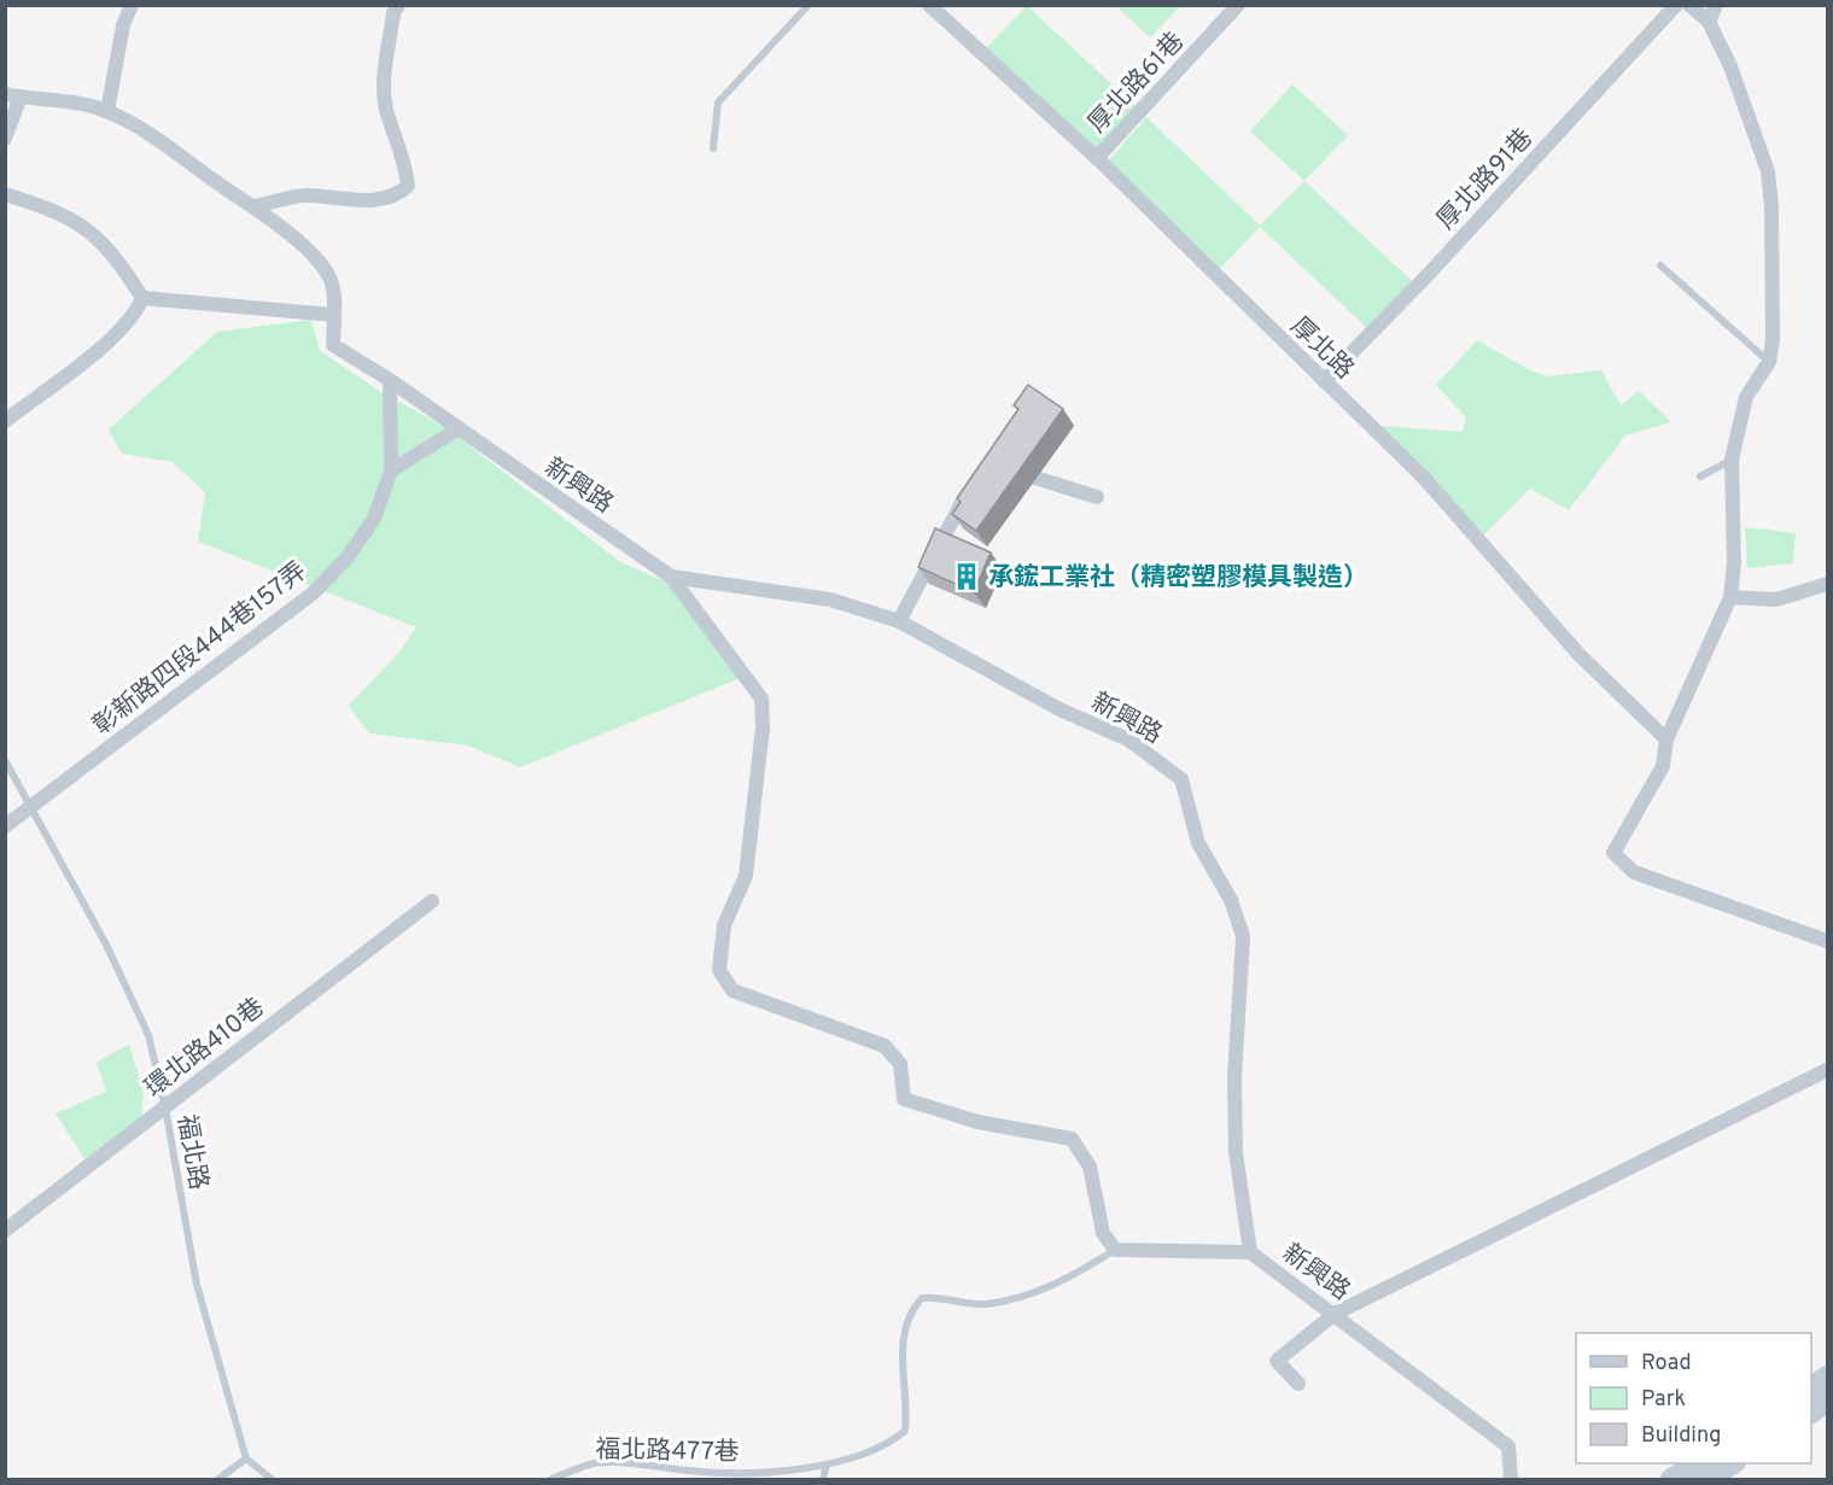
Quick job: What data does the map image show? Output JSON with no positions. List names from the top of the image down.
{
  "streets": {
    "street": [
      "厚北路61巷",
      "厚北路91巷",
      "厚北路",
      "新興路",
      "彰新路四段444巷157弄",
      "環北路410巷"
    ],
    "lane": ["福北路", "福北路477巷"]
  },
  "crossings": [
    ["厚北路61巷", "厚北路"],
    ["厚北路91巷", "厚北路"],
    ["彰新路四段444巷157弄", "福北路"],
    ["環北路410巷", "福北路"]
  ],
  "places": {
    "building": ["承鋐工業社（精密塑膠模具製造）"]
  },
  "legend": ["Road", "Park", "Building"]
}
